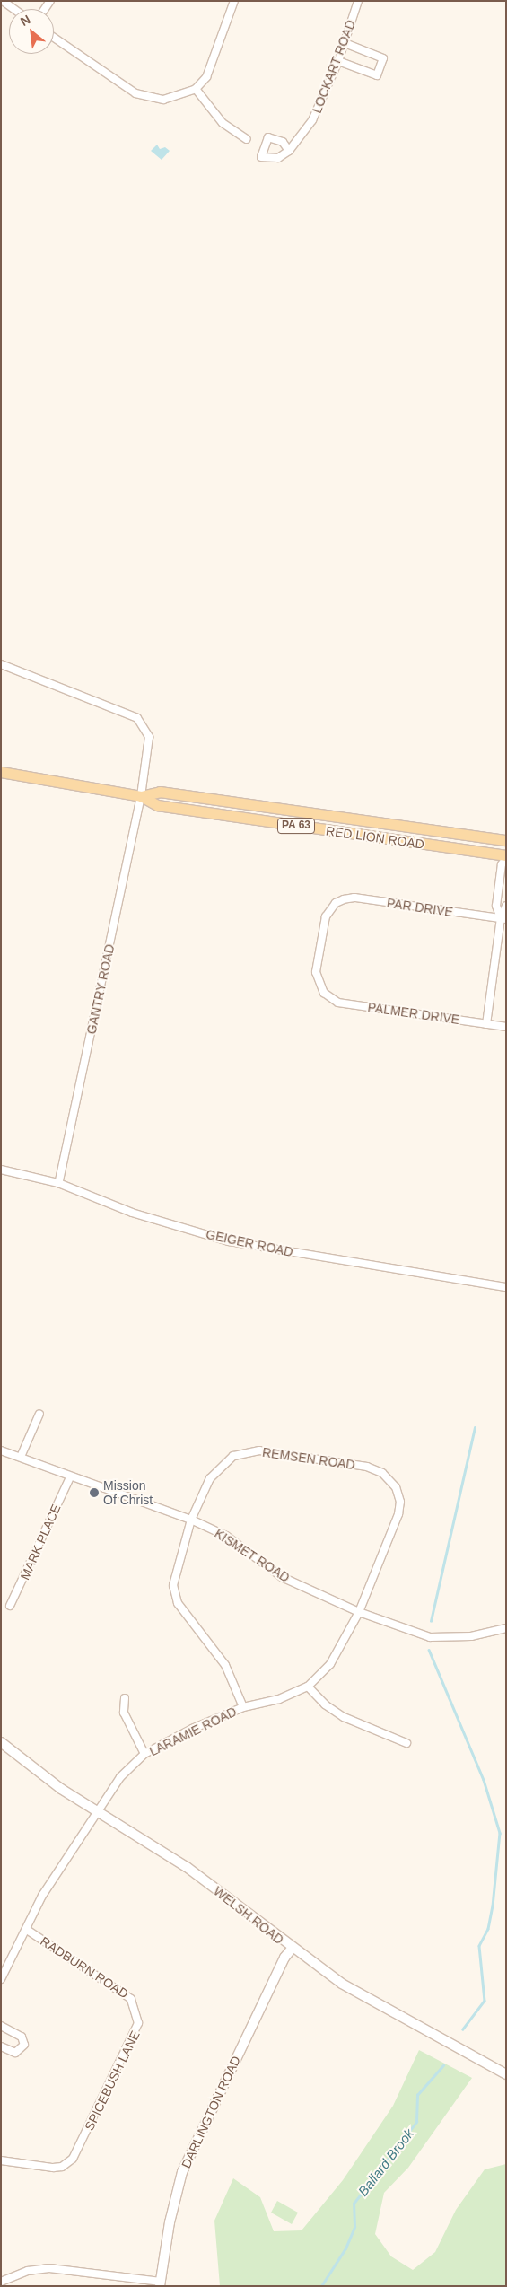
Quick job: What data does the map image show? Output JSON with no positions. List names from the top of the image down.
{
  "streets": {
    "main road": [
      "PA 63",
      "RED LION ROAD",
      "WELSH ROAD",
      "DARLINGTON ROAD"
    ],
    "street": [
      "LOCKART ROAD",
      "PAR DRIVE",
      "GANTRY ROAD",
      "PALMER DRIVE",
      "GEIGER ROAD",
      "REMSEN ROAD",
      "MARK PLACE",
      "KISMET ROAD",
      "LARAMIE ROAD",
      "RADBURN ROAD",
      "SPICEBUSH LANE"
    ]
  },
  "crossings": [
    ["RED LION ROAD", "GANTRY ROAD"],
    ["PAR DRIVE", "PALMER DRIVE"],
    ["GANTRY ROAD", "GEIGER ROAD"],
    ["REMSEN ROAD", "KISMET ROAD"],
    ["REMSEN ROAD", "LARAMIE ROAD"],
    ["MARK PLACE", "KISMET ROAD"],
    ["KISMET ROAD", "LARAMIE ROAD"],
    ["LARAMIE ROAD", "WELSH ROAD"],
    ["LARAMIE ROAD", "RADBURN ROAD"],
    ["WELSH ROAD", "DARLINGTON ROAD"],
    ["RADBURN ROAD", "SPICEBUSH LANE"]
  ],
  "water": ["Ballard Brook"],
  "places": ["Mission Of Christ"],
  "north": "top left"
}
